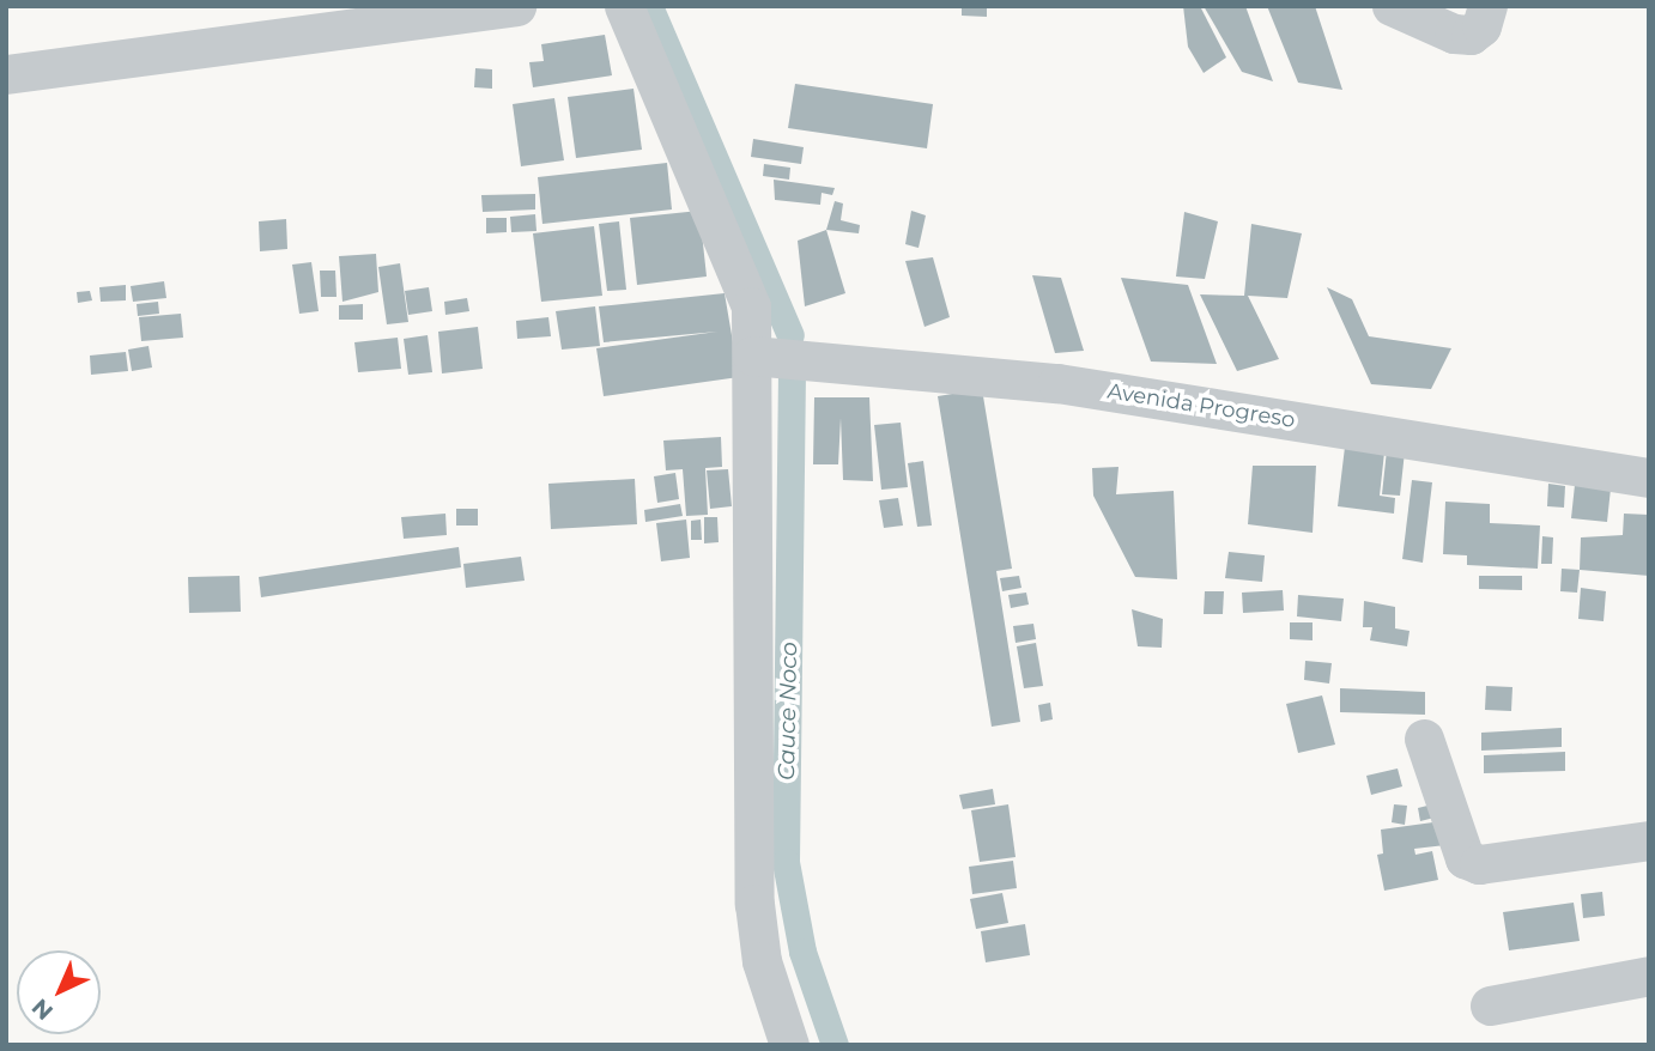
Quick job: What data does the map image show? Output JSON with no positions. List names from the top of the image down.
{
  "streets": {
    "street": ["Avenida Progreso"]
  },
  "water": ["Cauce Noco"],
  "north": "bottom left"
}
